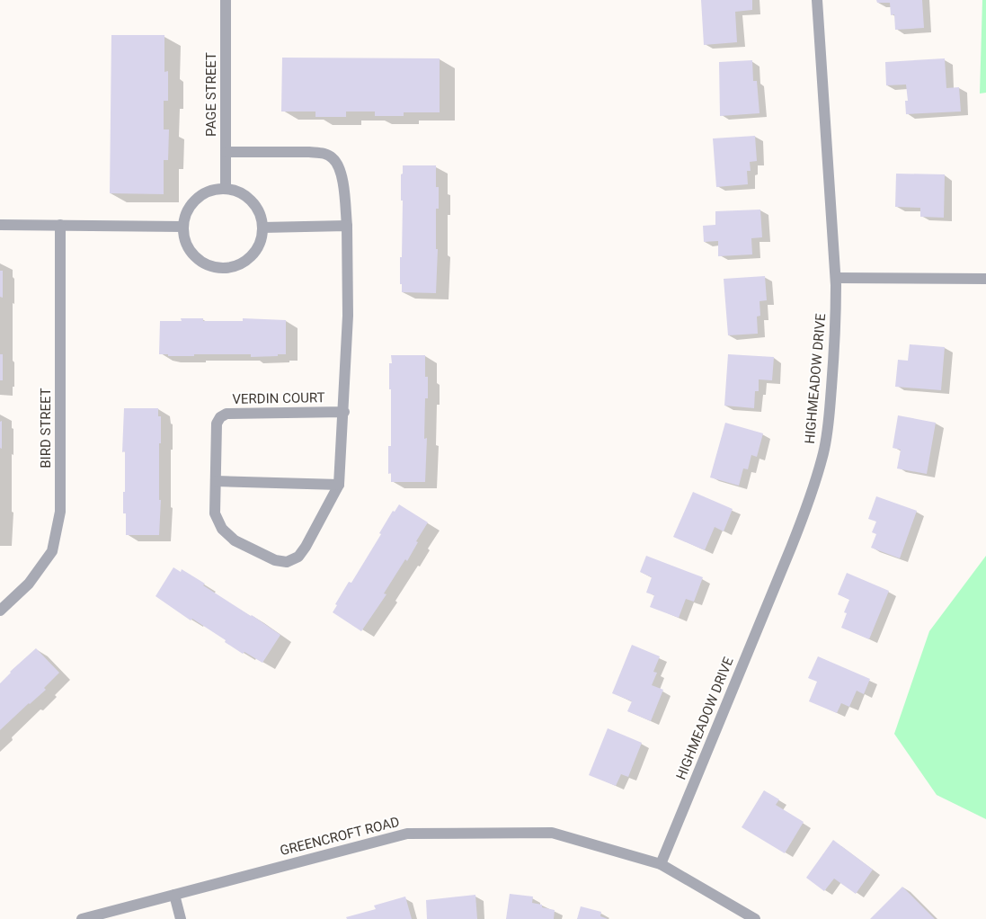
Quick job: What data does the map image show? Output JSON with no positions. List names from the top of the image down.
{
  "streets": {
    "street": [
      "PAGE STREET",
      "HIGHMEADOW DRIVE",
      "VERDIN COURT",
      "BIRD STREET",
      "GREENCROFT ROAD"
    ]
  },
  "crossings": [
    ["PAGE STREET", "VERDIN COURT"],
    ["HIGHMEADOW DRIVE", "GREENCROFT ROAD"]
  ]
}
